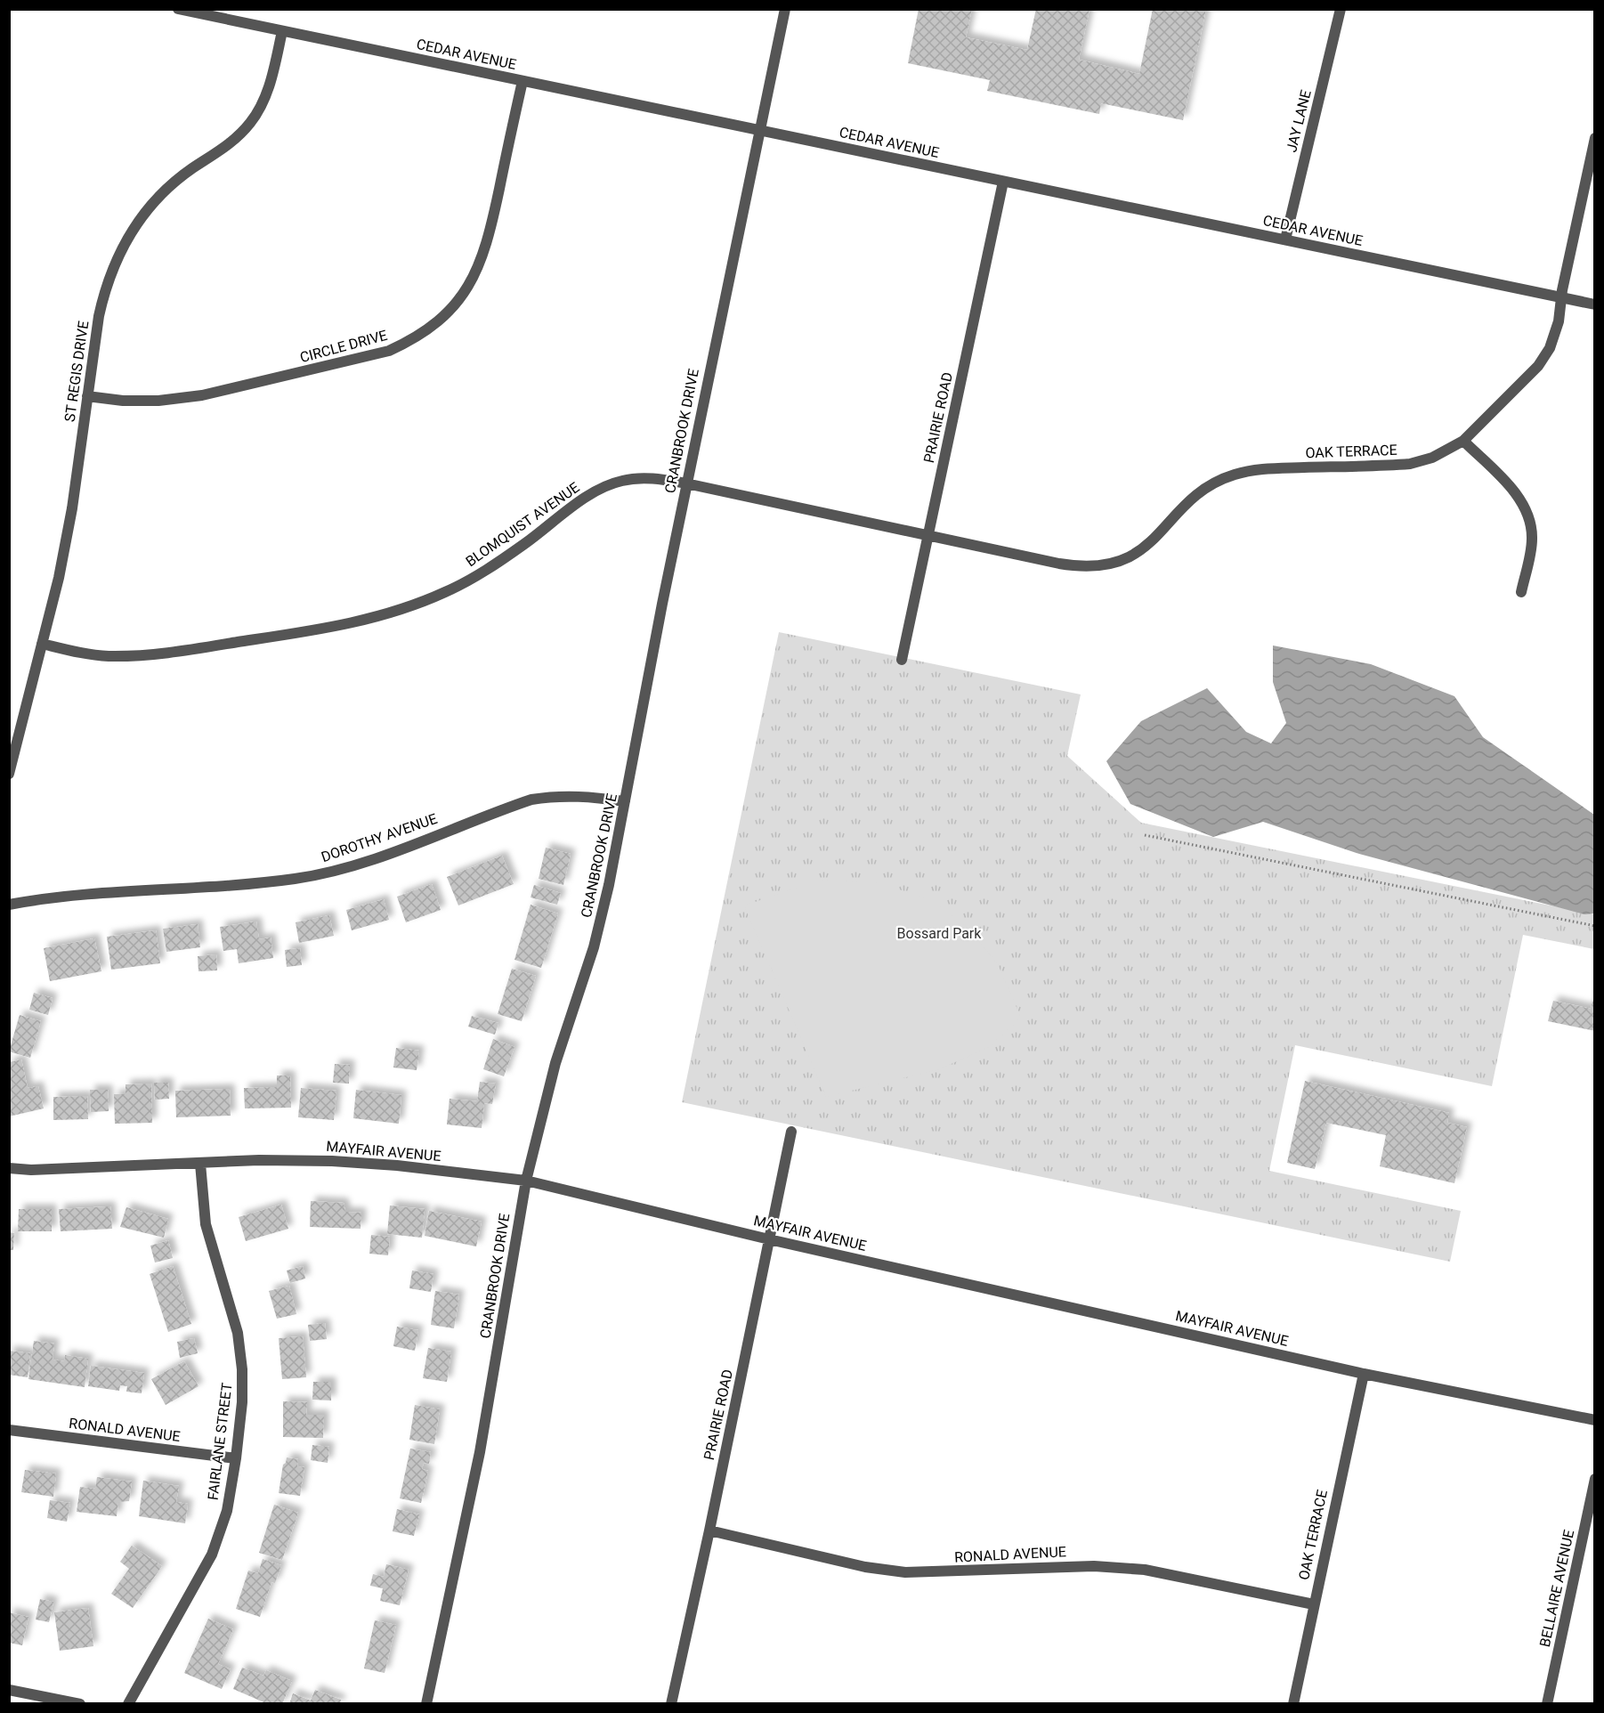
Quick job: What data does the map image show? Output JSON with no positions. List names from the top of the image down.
{
  "streets": {
    "street": [
      "CEDAR AVENUE",
      "JAY LANE",
      "CIRCLE DRIVE",
      "ST REGIS DRIVE",
      "PRAIRIE ROAD",
      "CRANBROOK DRIVE",
      "OAK TERRACE",
      "BLOMQUIST AVENUE",
      "DOROTHY AVENUE",
      "MAYFAIR AVENUE",
      "RONALD AVENUE",
      "FAIRLANE STREET",
      "BELLAIRE AVENUE"
    ]
  },
  "crossings": [
    ["CEDAR AVENUE", "JAY LANE"],
    ["CEDAR AVENUE", "CIRCLE DRIVE"],
    ["CEDAR AVENUE", "ST REGIS DRIVE"],
    ["CEDAR AVENUE", "PRAIRIE ROAD"],
    ["CEDAR AVENUE", "CRANBROOK DRIVE"],
    ["CEDAR AVENUE", "OAK TERRACE"],
    ["CIRCLE DRIVE", "ST REGIS DRIVE"],
    ["ST REGIS DRIVE", "BLOMQUIST AVENUE"],
    ["PRAIRIE ROAD", "OAK TERRACE"],
    ["PRAIRIE ROAD", "BLOMQUIST AVENUE"],
    ["PRAIRIE ROAD", "MAYFAIR AVENUE"],
    ["PRAIRIE ROAD", "RONALD AVENUE"],
    ["CRANBROOK DRIVE", "BLOMQUIST AVENUE"],
    ["CRANBROOK DRIVE", "DOROTHY AVENUE"],
    ["CRANBROOK DRIVE", "MAYFAIR AVENUE"],
    ["OAK TERRACE", "BLOMQUIST AVENUE"],
    ["OAK TERRACE", "MAYFAIR AVENUE"],
    ["OAK TERRACE", "RONALD AVENUE"],
    ["MAYFAIR AVENUE", "FAIRLANE STREET"],
    ["RONALD AVENUE", "FAIRLANE STREET"]
  ],
  "parks": ["Bossard Park"]
}
